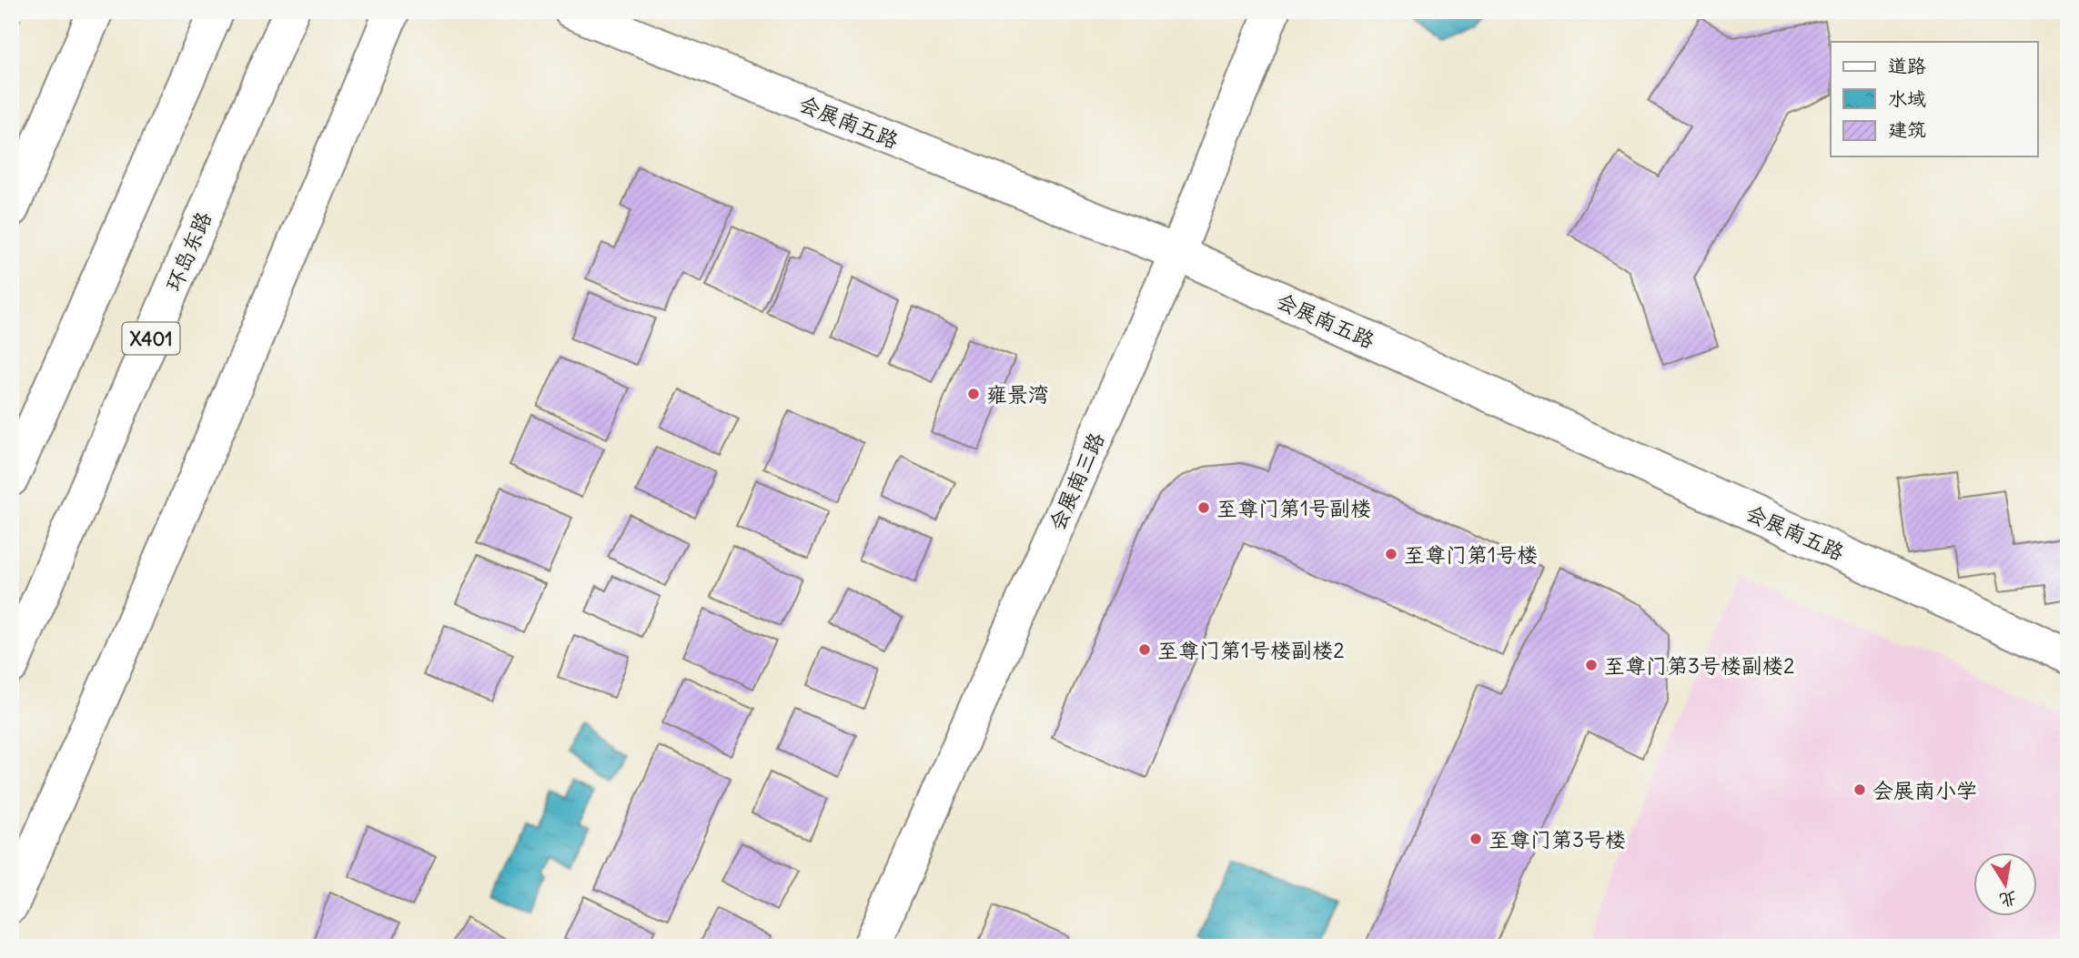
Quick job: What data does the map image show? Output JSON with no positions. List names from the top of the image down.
{
  "streets": {
    "street": [
      "会展南五路",
      "环岛东路",
      "X401",
      "会展南三路"
    ]
  },
  "crossings": [
    ["会展南五路", "会展南三路"]
  ],
  "places": [
    "雍景湾",
    "至尊门第1号副楼",
    "至尊门第1号楼",
    "至尊门第1号楼副楼2",
    "至尊门第3号楼副楼2",
    "会展南小学",
    "至尊门第3号楼"
  ],
  "legend": ["道路", "水域", "建筑"],
  "north": "bottom"
}
